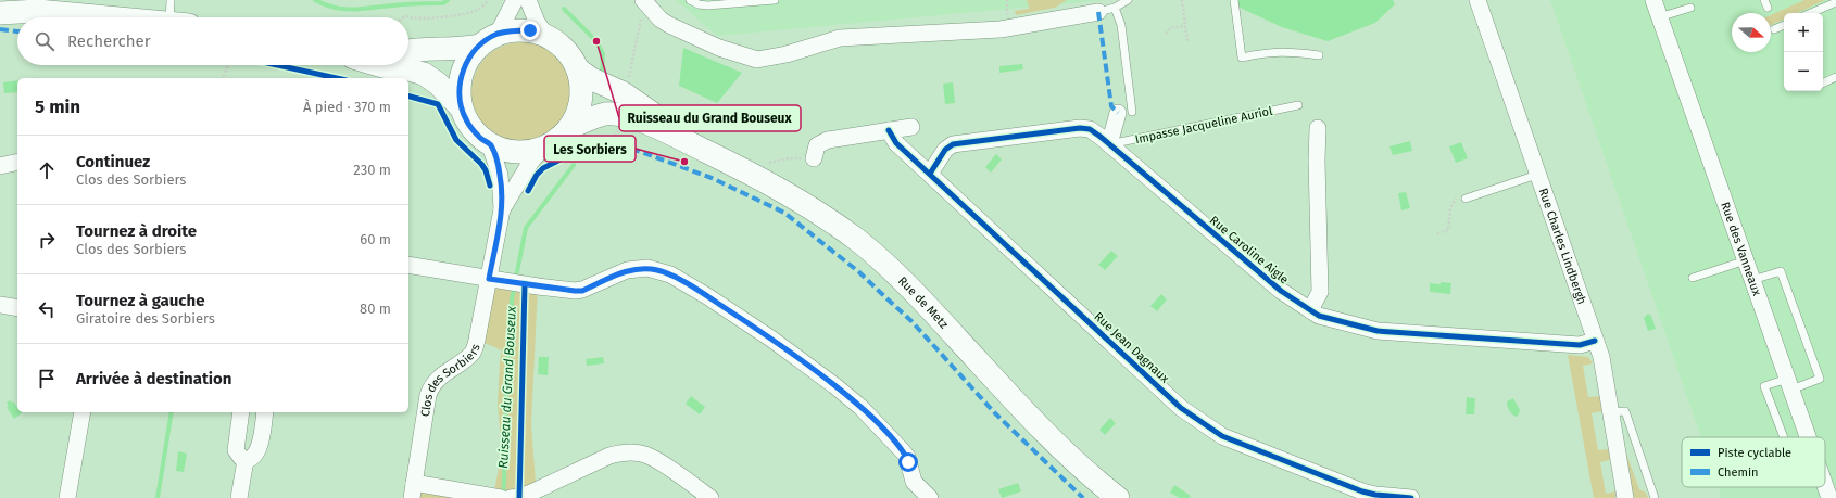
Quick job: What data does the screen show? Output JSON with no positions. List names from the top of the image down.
{
  "streets": {
    "main road": ["Rue de Metz"],
    "street": [
      "Rue Charles Lindbergh",
      "Rue des Vanneaux",
      "Rue Caroline Aigle",
      "Rue Jean Dagnaux",
      "Clos des Sorbiers"
    ],
    "lane": ["Impasse Jacqueline Auriol"]
  },
  "crossings": [
    ["Impasse Jacqueline Auriol", "Rue Caroline Aigle"],
    ["Rue Charles Lindbergh", "Rue Caroline Aigle"],
    ["Rue Caroline Aigle", "Rue Jean Dagnaux"],
    ["Rue de Metz", "Clos des Sorbiers"]
  ],
  "water": ["Ruisseau du Grand Bouseux"],
  "places": ["Ruisseau du Grand Bouseux", "Les Sorbiers"],
  "legend": ["Piste cyclable", "Chemin"],
  "north": "right",
  "page": {
    "map_buttons": ["+", "−"],
    "search": "Rechercher",
    "heading": ["5 min", "À pied · 370 m"],
    "list": [
      ["Continuez", "Clos des Sorbiers", "230 m"],
      ["Tournez à droite", "Clos des Sorbiers", "60 m"],
      ["Tournez à gauche", "Giratoire des Sorbiers", "80 m"],
      "Arrivée à destination"
    ]
  }
}
